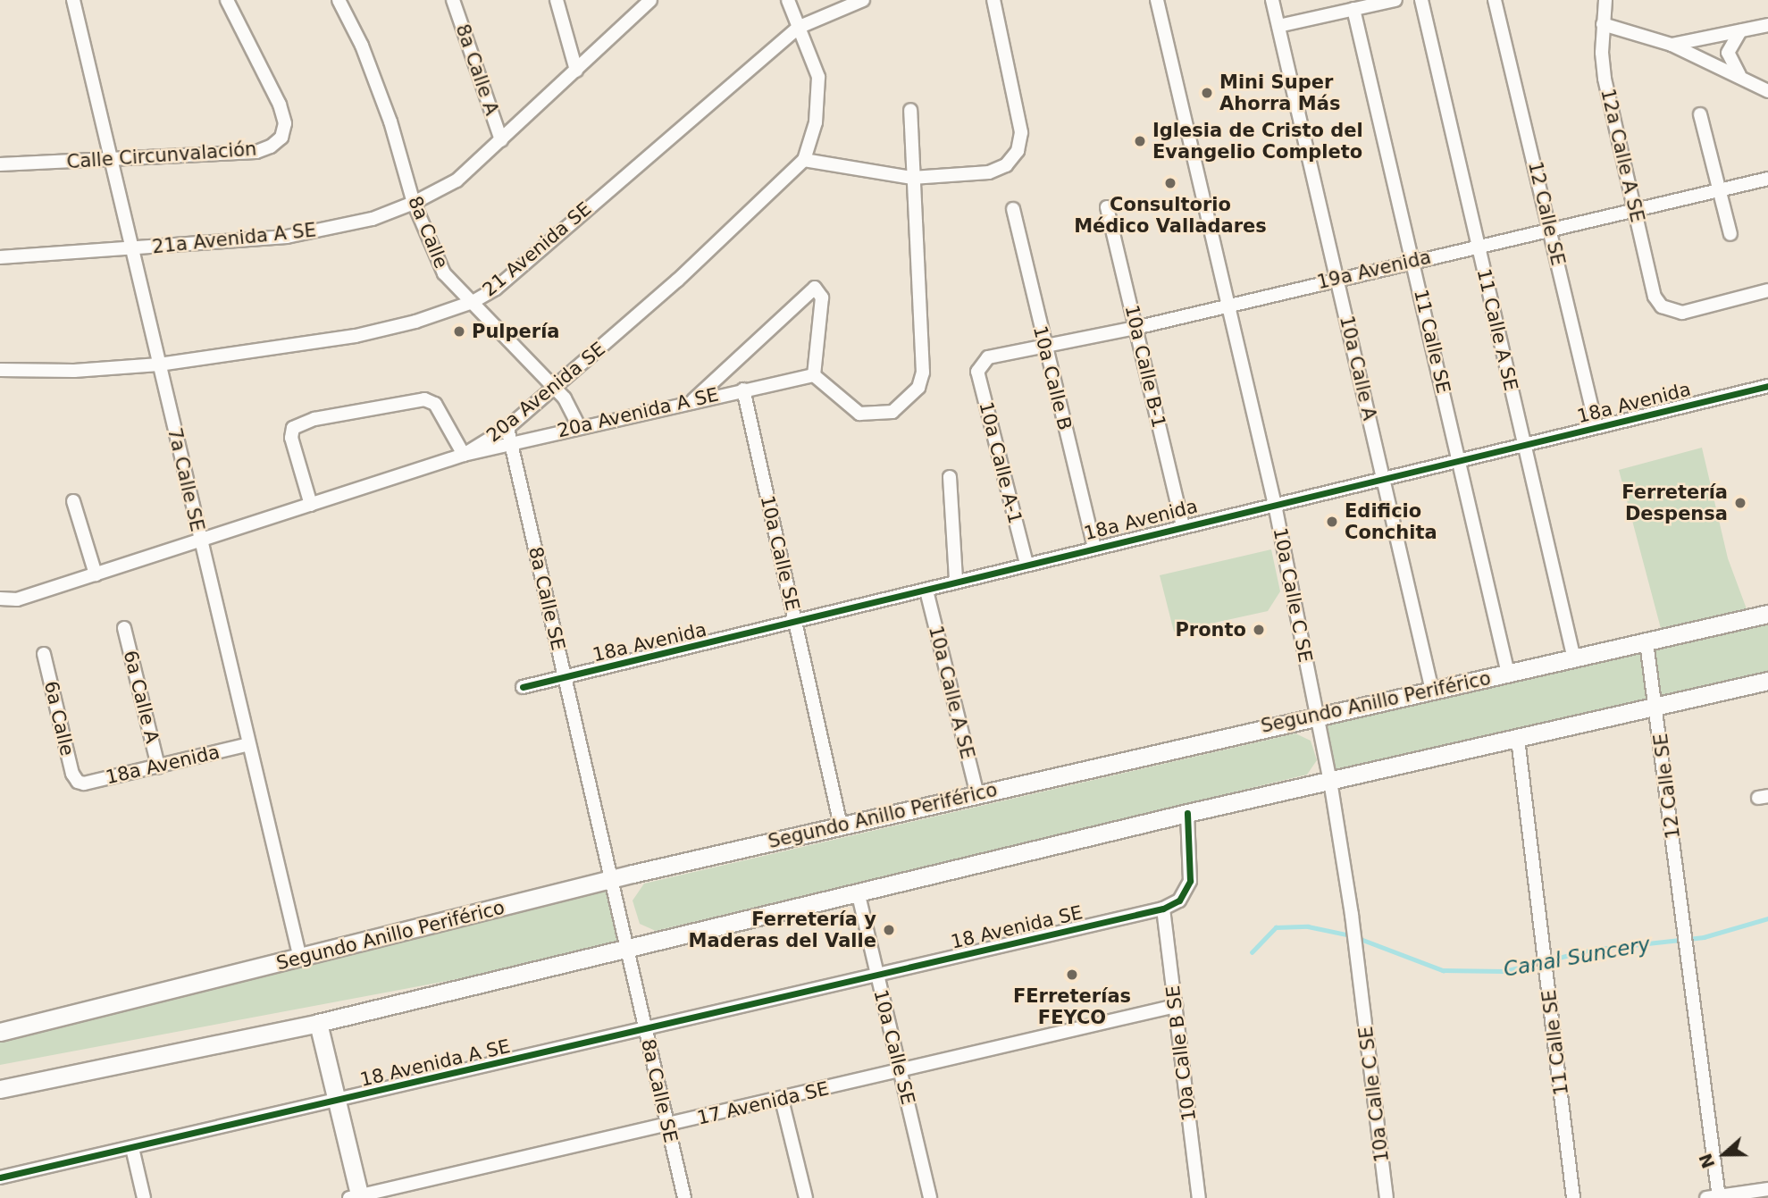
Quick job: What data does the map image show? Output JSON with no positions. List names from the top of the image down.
{
  "streets": {
    "main road": ["Segundo Anillo Periférico"],
    "street": [
      "8a Calle A",
      "Calle Circunvalación",
      "12a Calle A SE",
      "12 Calle SE",
      "8a Calle",
      "21a Avenida A SE",
      "21 Avenida SE",
      "19a Avenida",
      "11 Calle A SE",
      "11 Calle SE",
      "10a Calle B-1",
      "10a Calle A",
      "10a Calle B",
      "20a Avenida SE",
      "18a Avenida",
      "20a Avenida A SE",
      "10a Calle A-1",
      "7a Calle SE",
      "10a Calle SE",
      "10a Calle C SE",
      "8a Calle SE",
      "10a Calle A SE",
      "6a Calle A",
      "6a Calle",
      "18 Avenida SE",
      "10a Calle B SE",
      "18 Avenida A SE",
      "17 Avenida SE"
    ]
  },
  "crossings": [
    ["8a Calle A", "21a Avenida A SE"],
    ["Calle Circunvalación", "7a Calle SE"],
    ["12a Calle A SE", "19a Avenida"],
    ["12 Calle SE", "19a Avenida"],
    ["12 Calle SE", "18a Avenida"],
    ["12 Calle SE", "Segundo Anillo Periférico"],
    ["8a Calle", "21a Avenida A SE"],
    ["8a Calle", "21 Avenida SE"],
    ["8a Calle", "20a Avenida SE"],
    ["8a Calle", "20a Avenida A SE"],
    ["21a Avenida A SE", "7a Calle SE"],
    ["21 Avenida SE", "7a Calle SE"],
    ["19a Avenida", "11 Calle A SE"],
    ["19a Avenida", "11 Calle SE"],
    ["19a Avenida", "10a Calle B-1"],
    ["19a Avenida", "10a Calle A"],
    ["19a Avenida", "10a Calle B"],
    ["19a Avenida", "10a Calle A-1"],
    ["19a Avenida", "10a Calle C SE"],
    ["11 Calle A SE", "18a Avenida"],
    ["11 Calle A SE", "Segundo Anillo Periférico"],
    ["11 Calle SE", "18a Avenida"],
    ["11 Calle SE", "Segundo Anillo Periférico"],
    ["10a Calle B-1", "18a Avenida"],
    ["10a Calle A", "18a Avenida"],
    ["10a Calle A", "Segundo Anillo Periférico"],
    ["10a Calle B", "18a Avenida"],
    ["20a Avenida SE", "20a Avenida A SE"],
    ["20a Avenida SE", "7a Calle SE"],
    ["20a Avenida SE", "8a Calle SE"],
    ["18a Avenida", "10a Calle A-1"],
    ["18a Avenida", "7a Calle SE"],
    ["18a Avenida", "10a Calle SE"],
    ["18a Avenida", "10a Calle C SE"],
    ["18a Avenida", "8a Calle SE"],
    ["18a Avenida", "10a Calle A SE"],
    ["18a Avenida", "6a Calle A"],
    ["18a Avenida", "6a Calle"],
    ["20a Avenida A SE", "10a Calle SE"],
    ["20a Avenida A SE", "8a Calle SE"],
    ["7a Calle SE", "Segundo Anillo Periférico"],
    ["10a Calle SE", "Segundo Anillo Periférico"],
    ["10a Calle SE", "18 Avenida SE"],
    ["10a Calle SE", "18 Avenida A SE"],
    ["10a Calle SE", "17 Avenida SE"],
    ["10a Calle C SE", "Segundo Anillo Periférico"],
    ["8a Calle SE", "Segundo Anillo Periférico"],
    ["8a Calle SE", "18 Avenida A SE"],
    ["8a Calle SE", "17 Avenida SE"],
    ["10a Calle A SE", "Segundo Anillo Periférico"],
    ["18 Avenida SE", "10a Calle B SE"],
    ["18 Avenida SE", "18 Avenida A SE"],
    ["10a Calle B SE", "17 Avenida SE"]
  ],
  "water": ["Canal Suncery"],
  "places": [
    "Mini Super Ahorra Más",
    "Iglesia de Cristo del Evangelio Completo",
    "Consultorio Médico Valladares",
    "Pulpería",
    "Ferretería Despensa",
    "Edificio Conchita",
    "Pronto",
    "Ferretería y Maderas del Valle",
    "FErreterías FEYCO"
  ],
  "north": "left"
}
